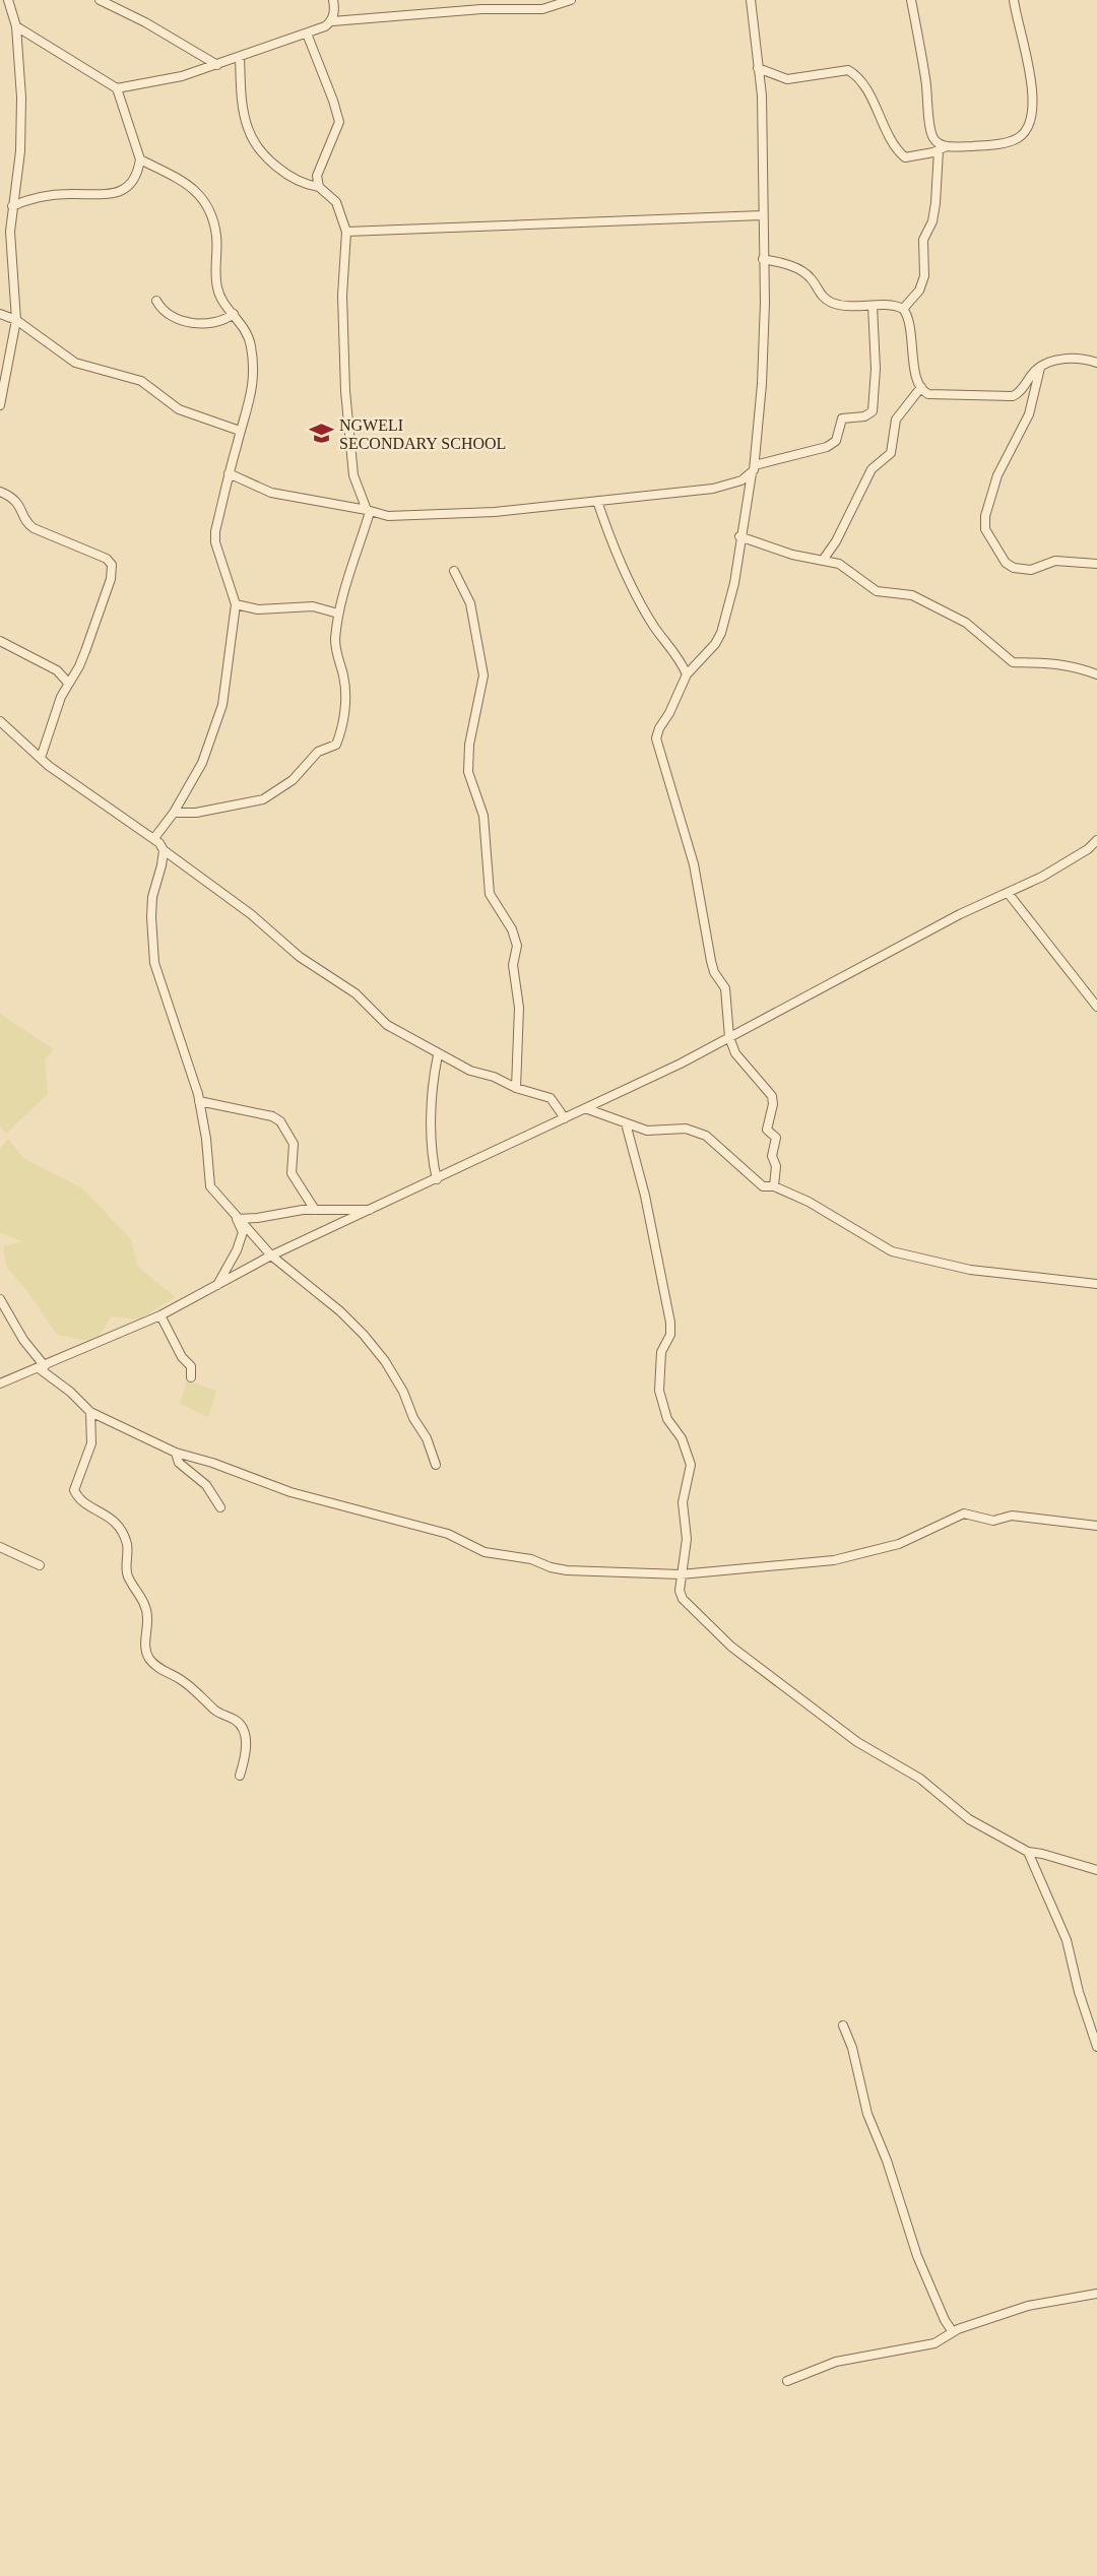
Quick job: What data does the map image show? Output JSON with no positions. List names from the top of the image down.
{
  "places": {
    "school or university": ["NGWELI SECONDARY SCHOOL"]
  }
}
